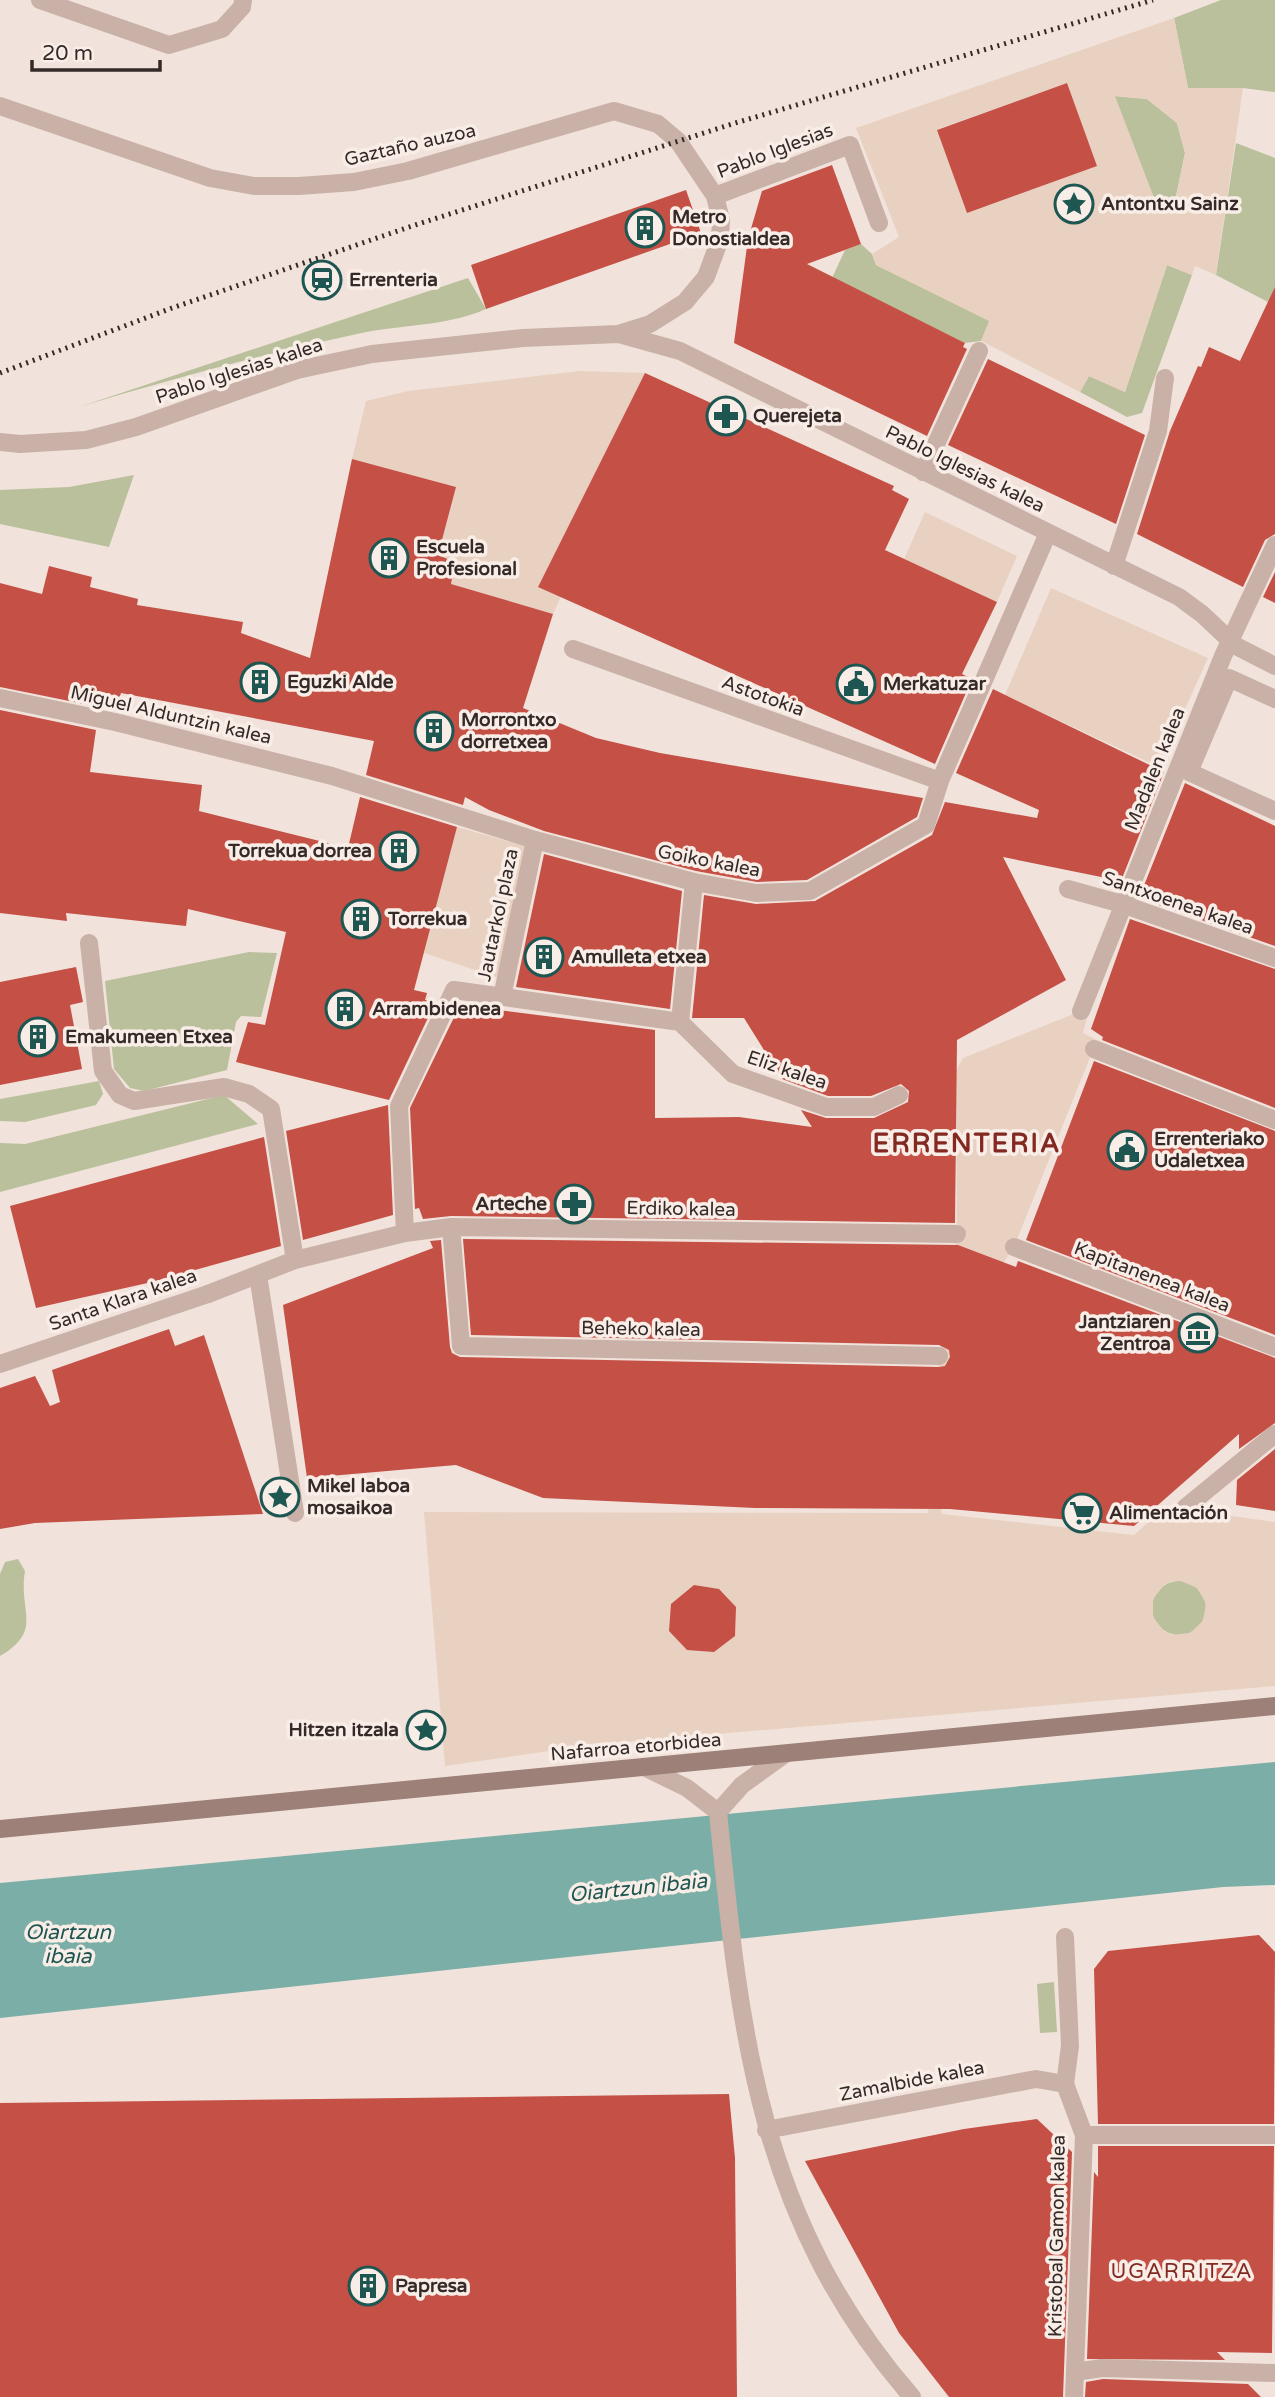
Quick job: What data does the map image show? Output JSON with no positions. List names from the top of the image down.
{
  "streets": {
    "main road": ["Nafarroa etorbidea"],
    "street": [
      "Gaztaño auzoa",
      "Pablo Iglesias",
      "Pablo Iglesias kalea",
      "Astotokia",
      "Miguel Alduntzin kalea",
      "Madalen kalea",
      "Goiko kalea",
      "Santxoenea kalea",
      "Jautarkol plaza",
      "Eliz kalea",
      "Erdiko kalea",
      "Kapitanenea kalea",
      "Santa Klara kalea",
      "Beheko kalea",
      "Zamalbide kalea",
      "Kristobal Gamon kalea"
    ]
  },
  "crossings": [
    ["Gaztaño auzoa", "Pablo Iglesias"],
    ["Gaztaño auzoa", "Pablo Iglesias kalea"],
    ["Pablo Iglesias", "Pablo Iglesias kalea"],
    ["Pablo Iglesias kalea", "Madalen kalea"],
    ["Pablo Iglesias kalea", "Goiko kalea"],
    ["Astotokia", "Goiko kalea"],
    ["Miguel Alduntzin kalea", "Goiko kalea"],
    ["Madalen kalea", "Santxoenea kalea"],
    ["Goiko kalea", "Jautarkol plaza"],
    ["Erdiko kalea", "Santa Klara kalea"],
    ["Erdiko kalea", "Beheko kalea"],
    ["Zamalbide kalea", "Kristobal Gamon kalea"]
  ],
  "districts": ["ERRENTERIA", "UGARRITZA"],
  "water": ["Oiartzun ibaia"],
  "places": {
    "place": ["Antontxu Sainz", "Mikel laboa mosaikoa", "Hitzen itzala"],
    "building": [
      "Metro Donostialdea",
      "Escuela Profesional",
      "Eguzki Alde",
      "Morrontxo dorretxea",
      "Torrekua dorrea",
      "Torrekua",
      "Amulleta etxea",
      "Arrambidenea",
      "Emakumeen Etxea",
      "Papresa"
    ],
    "station": ["Errenteria"],
    "pharmacy": ["Querejeta", "Arteche"],
    "public building": ["Merkatuzar", "Errenteriako Udaletxea"],
    "museum": ["Jantziaren Zentroa"],
    "supermarket": ["Alimentación"]
  },
  "scale_bar": "20 m"
}
